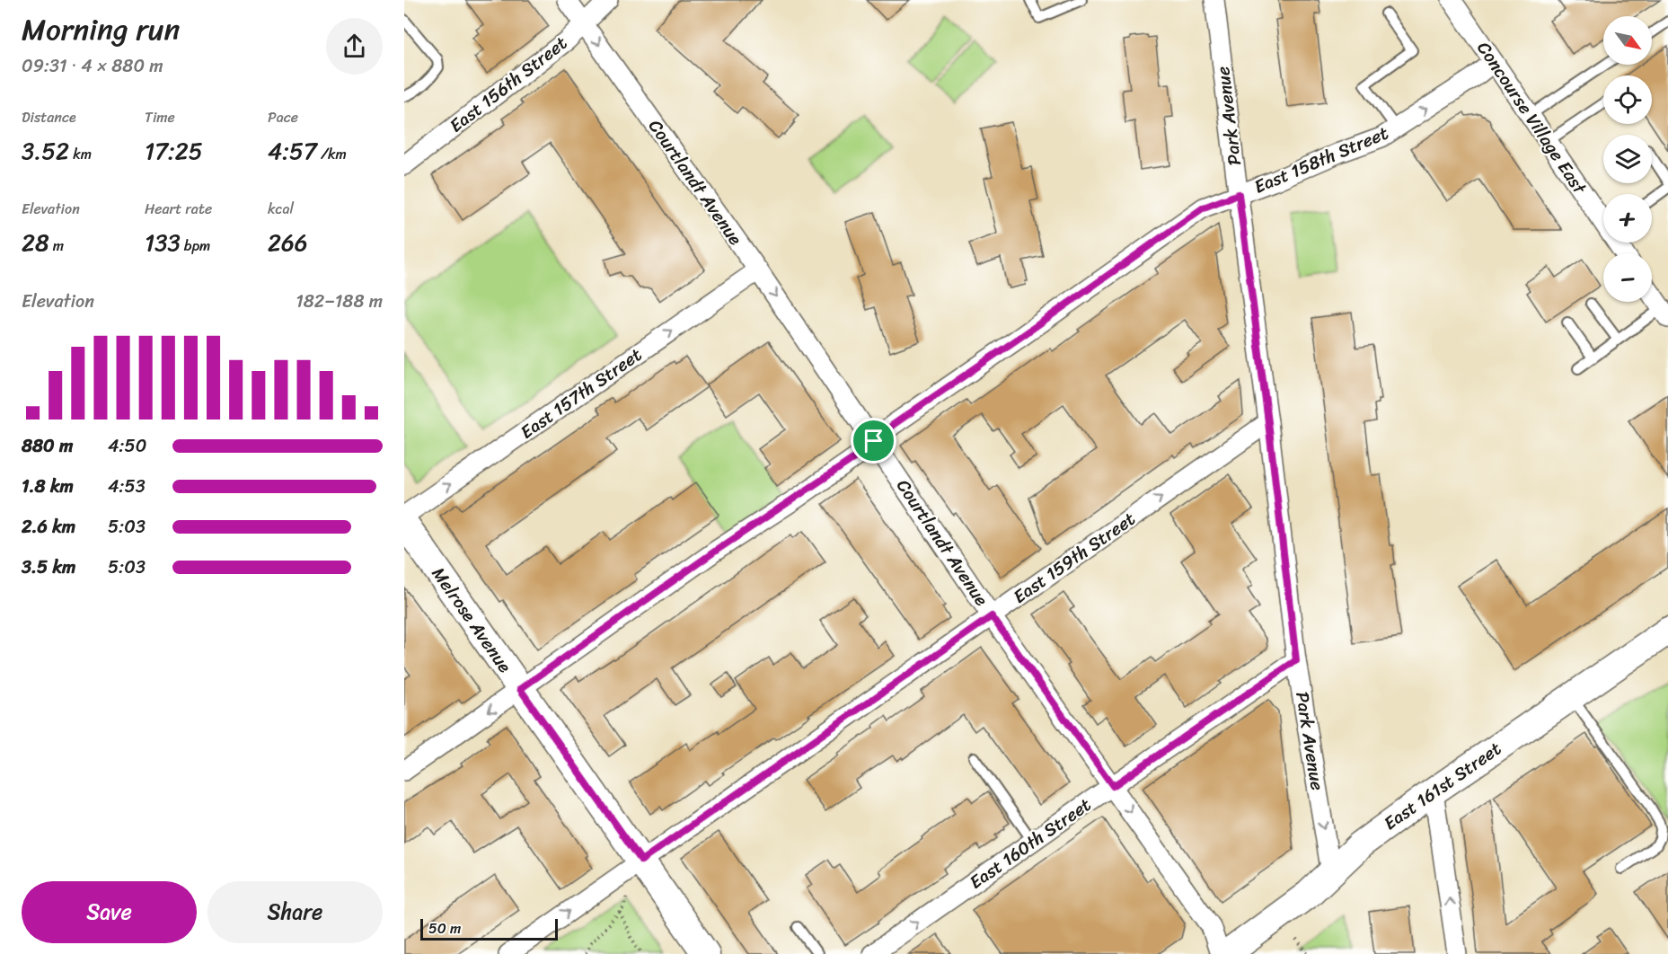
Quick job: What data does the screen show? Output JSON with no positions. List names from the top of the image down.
{
  "streets": {
    "main road": ["Melrose Avenue", "East 161st Street"],
    "street": [
      "East 156th Street",
      "Park Avenue",
      "Concourse Village East",
      "East 158th Street",
      "Courtlandt Avenue",
      "East 157th Street",
      "East 159th Street",
      "East 160th Street"
    ]
  },
  "crossings": [
    ["East 156th Street", "Courtlandt Avenue"],
    ["Park Avenue", "East 158th Street"],
    ["Park Avenue", "East 159th Street"],
    ["Park Avenue", "East 161st Street"],
    ["Park Avenue", "East 160th Street"],
    ["Concourse Village East", "East 158th Street"],
    ["East 158th Street", "Courtlandt Avenue"],
    ["East 158th Street", "Melrose Avenue"],
    ["Courtlandt Avenue", "East 157th Street"],
    ["Courtlandt Avenue", "East 159th Street"],
    ["Courtlandt Avenue", "East 160th Street"],
    ["East 159th Street", "Melrose Avenue"]
  ],
  "one_way": [
    "Courtlandt Avenue",
    "East 157th Street",
    "East 159th Street",
    "East 160th Street"
  ],
  "scale_bar": "50 m",
  "north": "bottom right",
  "page": {
    "heading": ["Morning run", "09:31 · 4 × 880 m"],
    "map_buttons": ["+", "−"],
    "stats": [
      ["Distance", "3.52 km"],
      ["Time", "17:25"],
      ["Pace", "4:57 /km"],
      ["Elevation", "28 m"],
      ["Heart rate", "133 bpm"],
      ["kcal", "266"]
    ],
    "chart": ["Elevation", "182–188 m"],
    "list": [
      {
        "name": "880 m",
        "note": "4:50"
      },
      {
        "name": "1.8 km",
        "note": "4:53"
      },
      {
        "name": "2.6 km",
        "note": "5:03"
      },
      {
        "name": "3.5 km",
        "note": "5:03"
      }
    ],
    "buttons": ["Save", "Share"],
    "scale": "50 m"
  }
}
